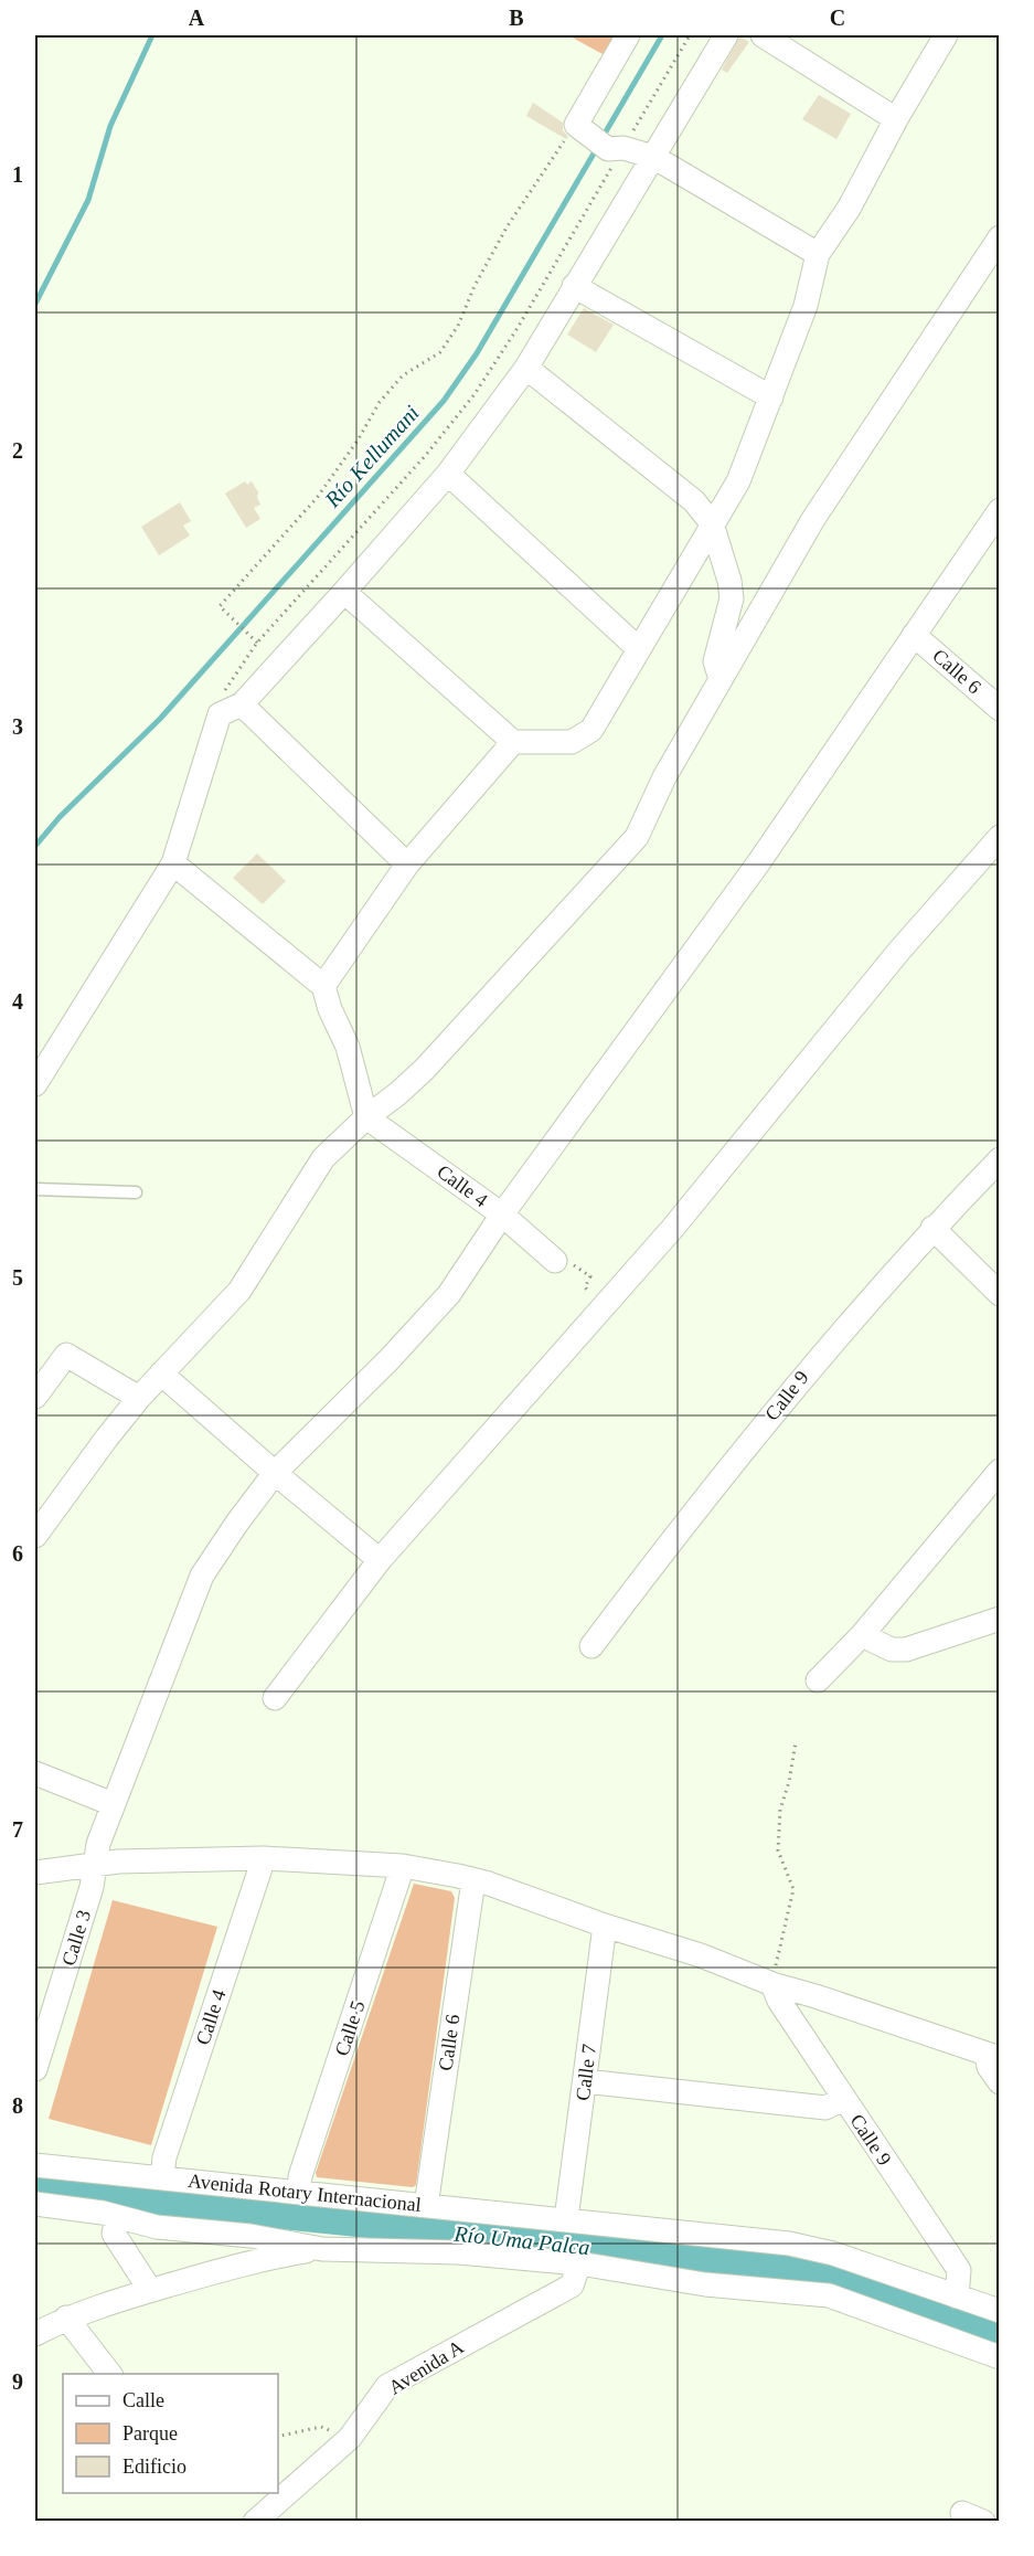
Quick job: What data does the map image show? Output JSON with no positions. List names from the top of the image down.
{
  "streets": {
    "street": [
      "Calle 6",
      "Calle 4",
      "Calle 9",
      "Calle 3",
      "Calle 5",
      "Calle 7",
      "Avenida Rotary Internacional",
      "Avenida A"
    ]
  },
  "crossings": [
    ["Calle 6", "Calle 3"],
    ["Calle 6", "Avenida Rotary Internacional"],
    ["Calle 4", "Calle 3"],
    ["Calle 4", "Avenida Rotary Internacional"],
    ["Calle 9", "Avenida Rotary Internacional"],
    ["Calle 5", "Avenida Rotary Internacional"],
    ["Calle 7", "Avenida Rotary Internacional"]
  ],
  "water": ["Río Kellumani", "Río Uma Palca"],
  "legend": ["Calle", "Parque", "Edificio"],
  "grid": {
    "columns": ["A", "B", "C"],
    "rows": [
      "1",
      "2",
      "3",
      "4",
      "5",
      "6",
      "7",
      "8",
      "9"
    ]
  }
}
